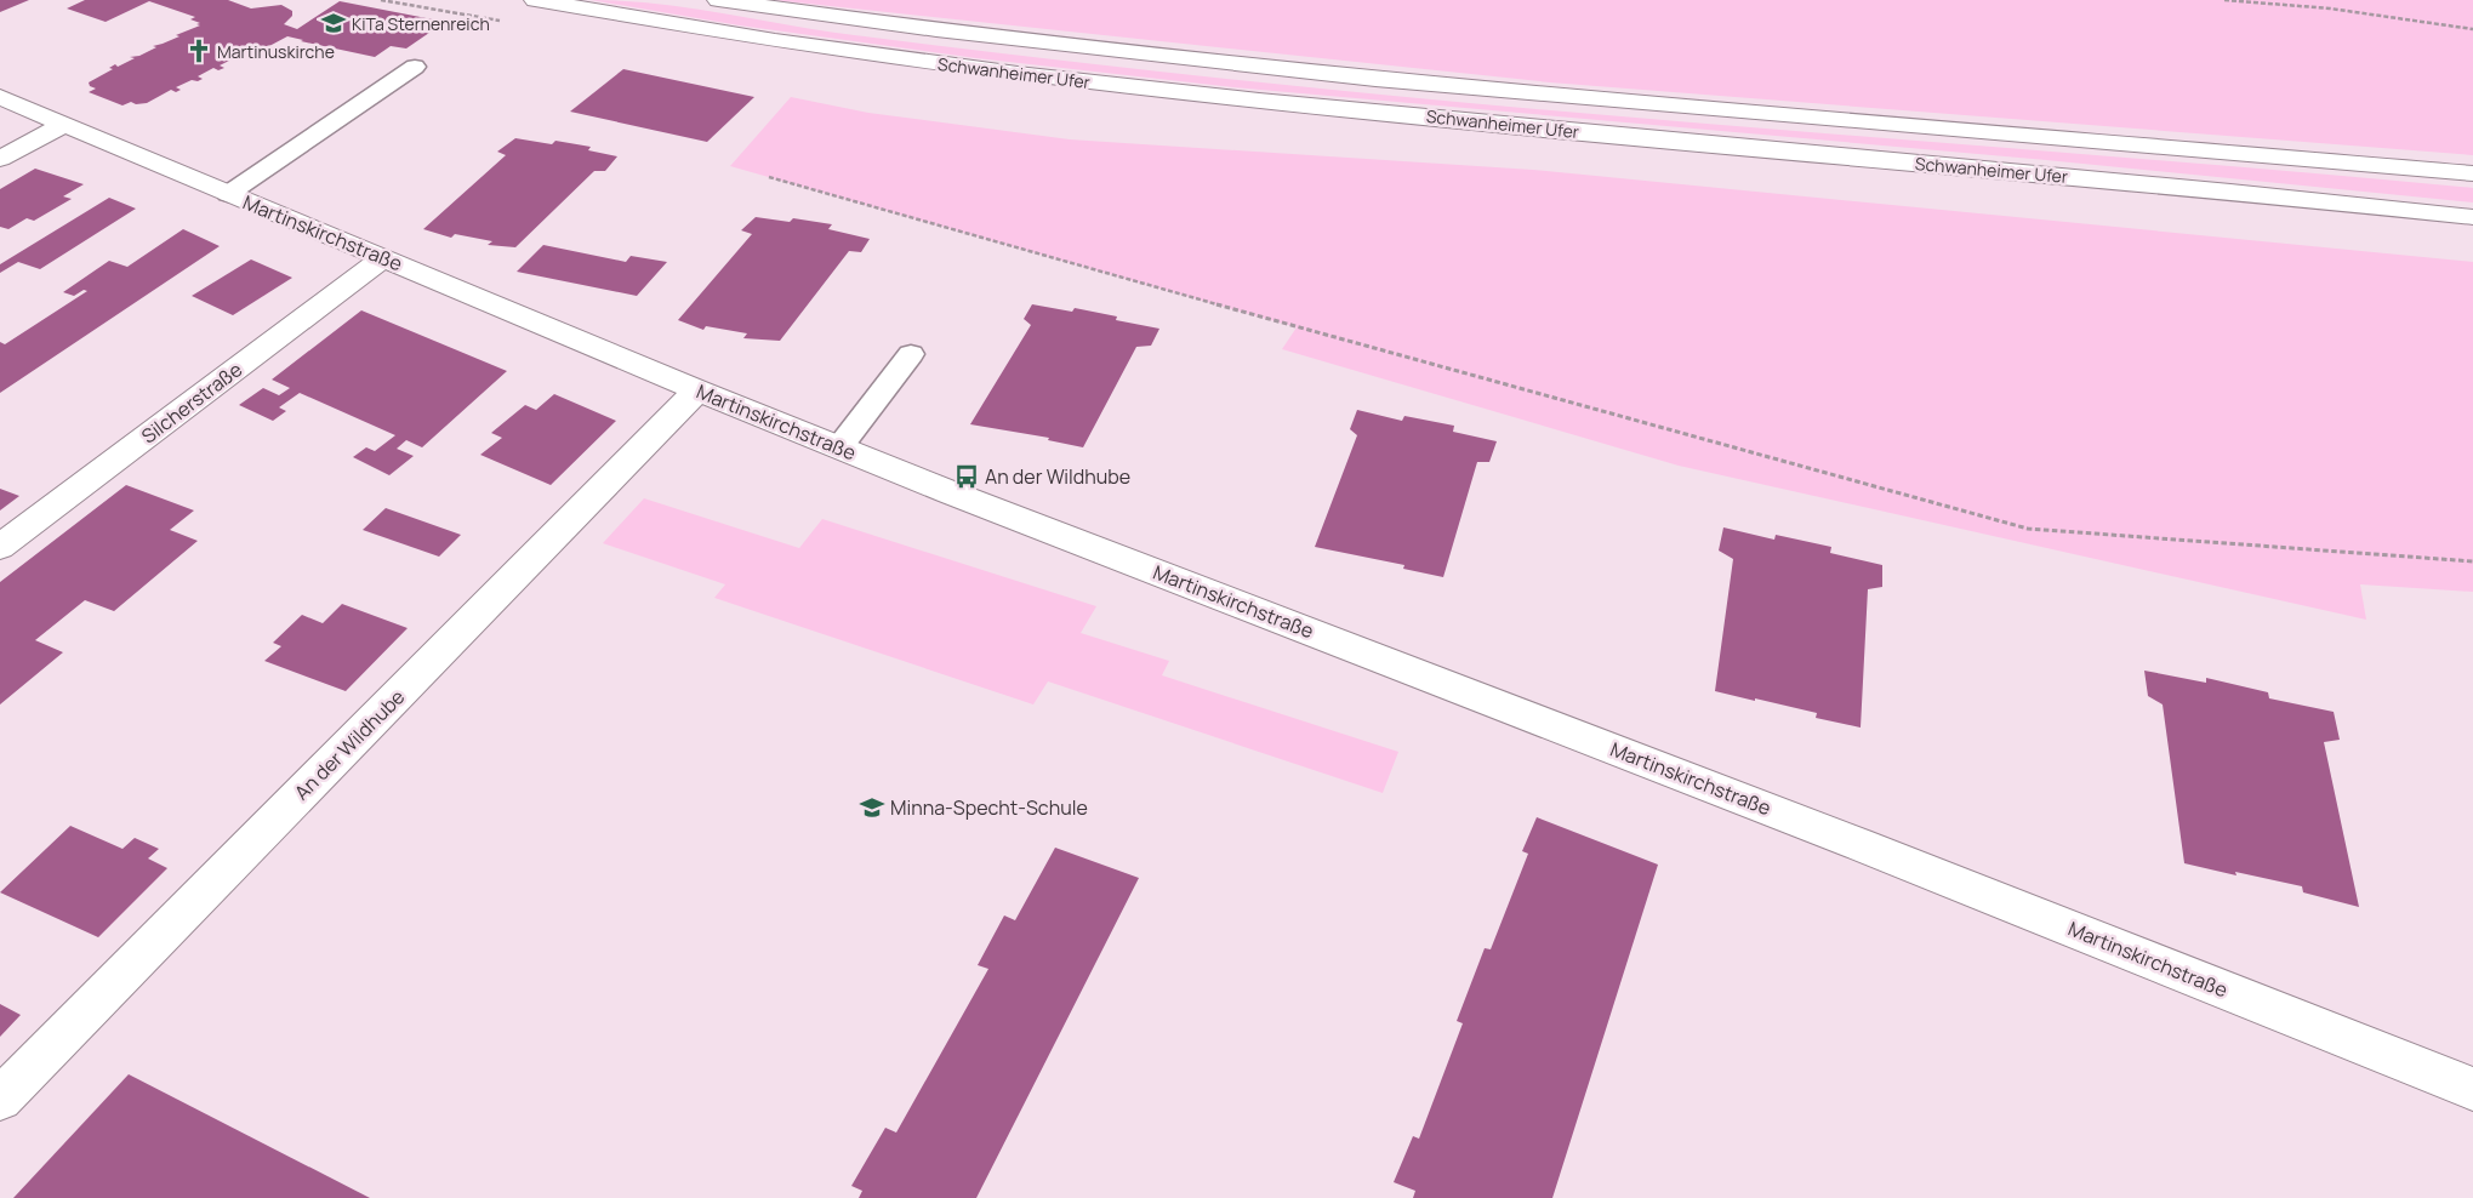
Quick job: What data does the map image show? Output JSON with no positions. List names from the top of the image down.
{
  "streets": {
    "main road": [
      "Schwanheimer Ufer",
      "Martinskirchstraße",
      "Silcherstraße",
      "An der Wildhube"
    ]
  },
  "crossings": [
    ["Martinskirchstraße", "Silcherstraße"],
    ["Martinskirchstraße", "An der Wildhube"]
  ],
  "places": {
    "school or university": ["KiTa Sternenreich", "Minna-Specht-Schule"],
    "church": ["Martinuskirche"],
    "bus stop": ["An der Wildhube"]
  }
}
